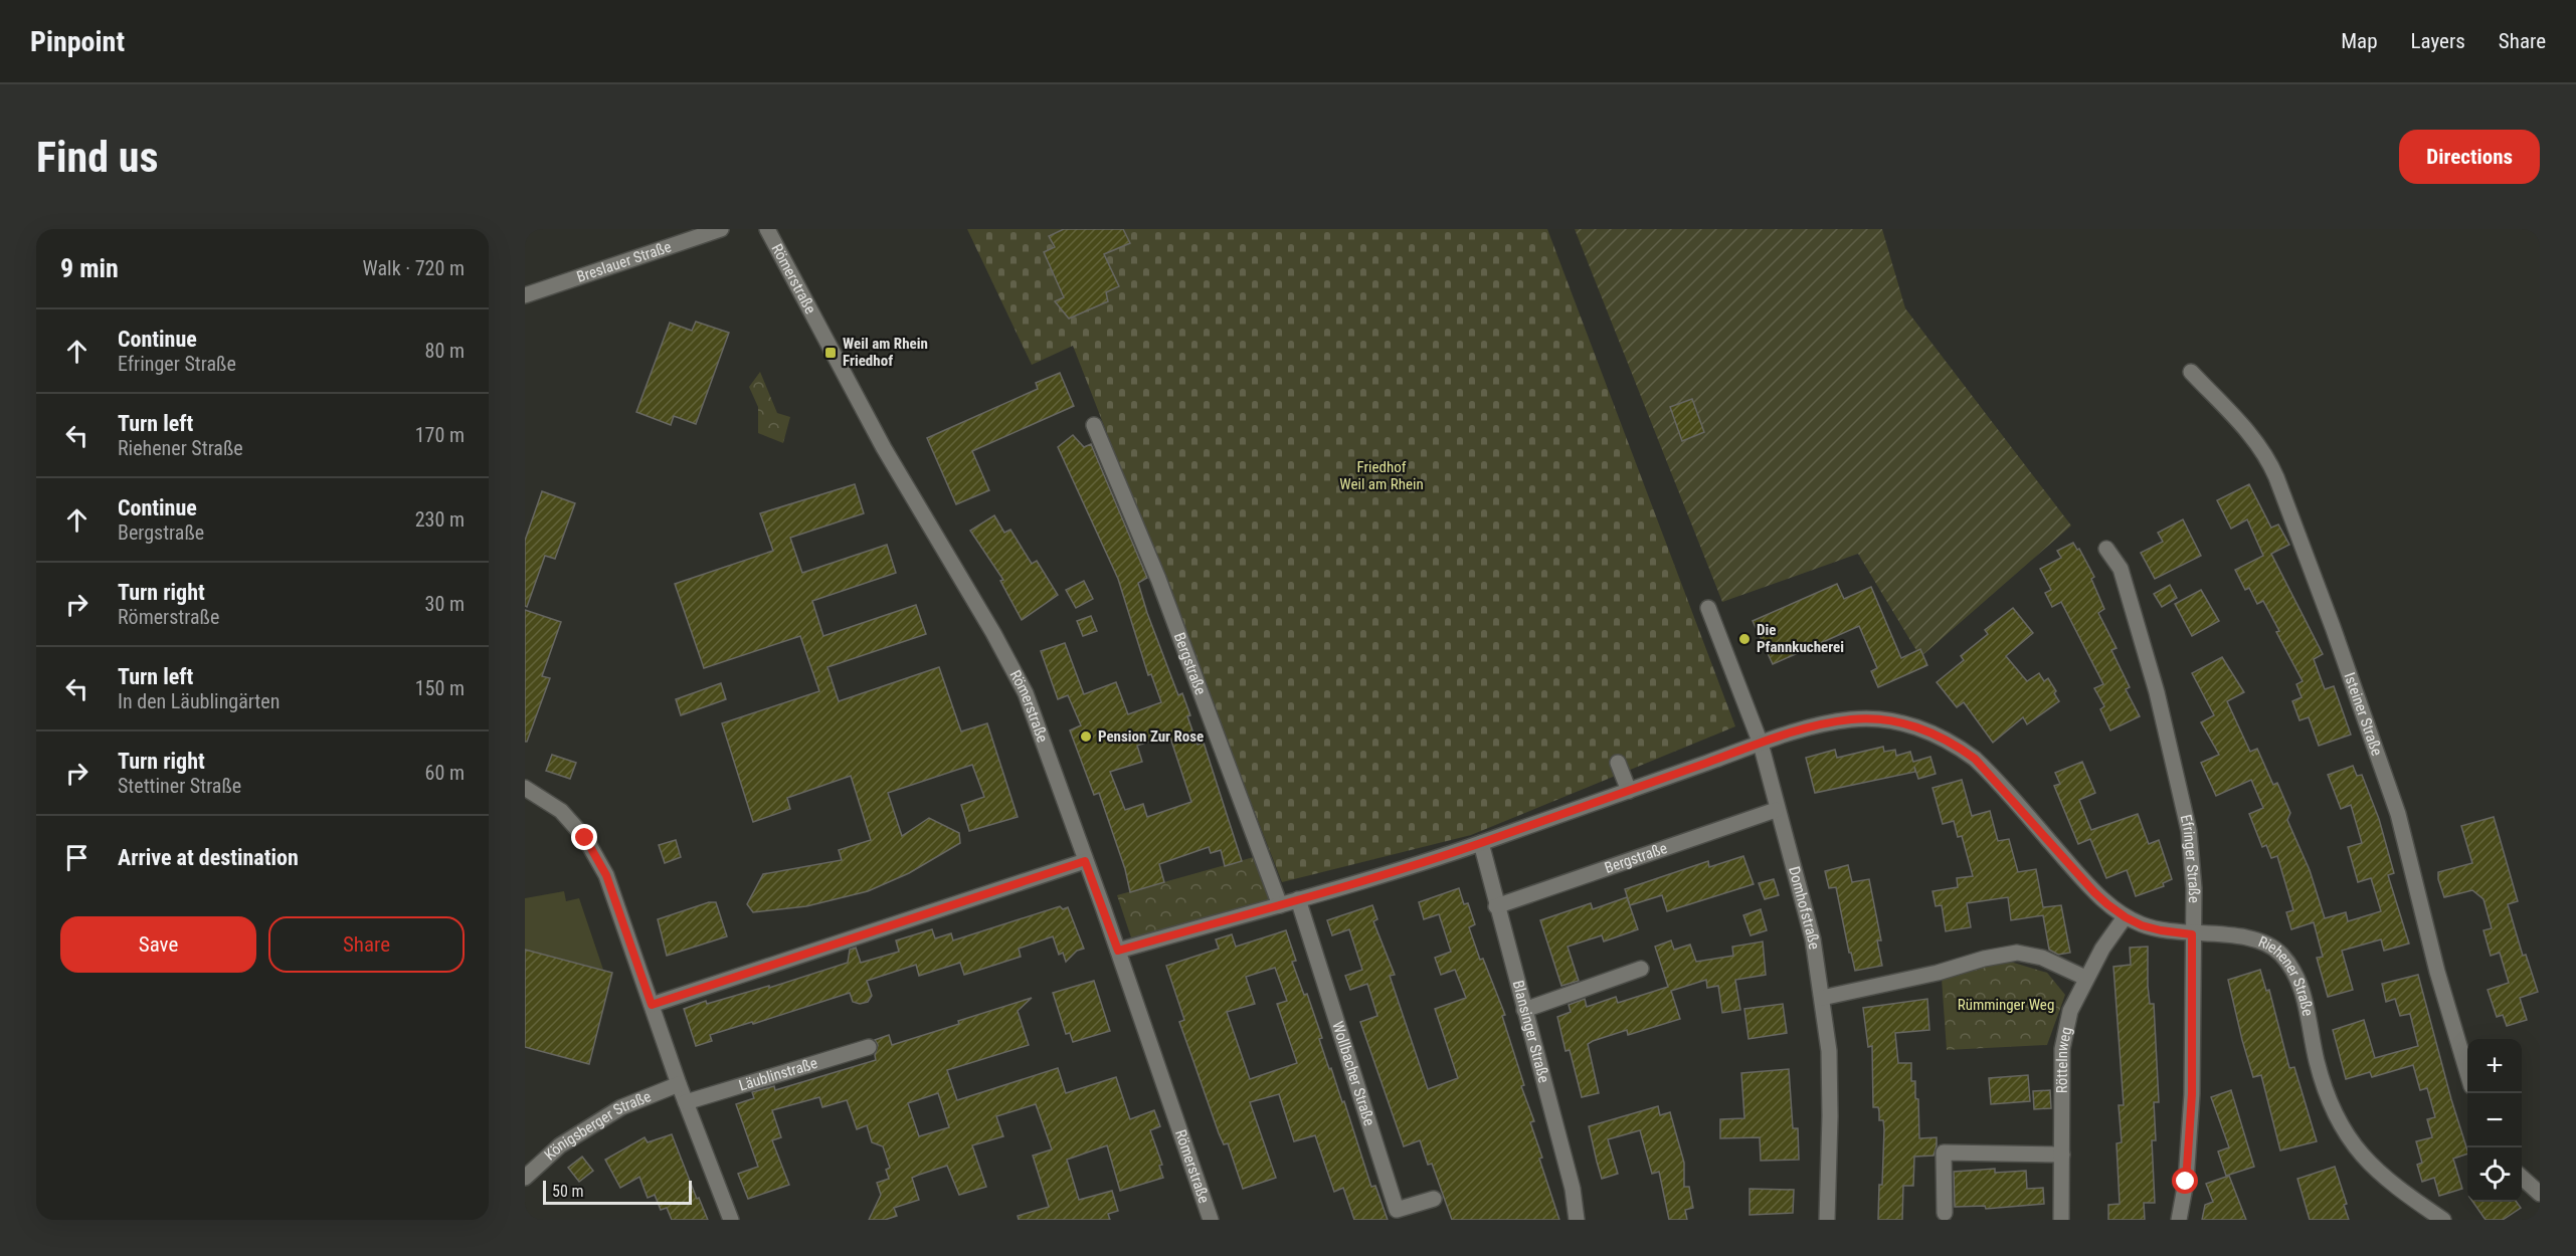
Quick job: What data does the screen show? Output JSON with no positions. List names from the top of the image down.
{
  "streets": {
    "street": [
      "Breslauer Straße",
      "Römerstraße",
      "Bergstraße",
      "Isteiner Straße",
      "Efringer Straße",
      "Domhofstraße",
      "Riehener Straße",
      "Blansinger Straße",
      "Röttelnweg",
      "Wollbacher Straße",
      "Läublinstraße",
      "Königsberger Straße"
    ]
  },
  "crossings": [
    ["Bergstraße", "Domhofstraße"],
    ["Bergstraße", "Blansinger Straße"],
    ["Efringer Straße", "Riehener Straße"],
    ["Domhofstraße", "Riehener Straße"],
    ["Riehener Straße", "Röttelnweg"]
  ],
  "parks": ["Friedhof Weil am Rhein", "Rümminger Weg"],
  "places": {
    "transit": ["Weil am Rhein Friedhof"],
    "other": ["Die Pfannkucherei", "Pension Zur Rose"]
  },
  "scale_bar": "50 m",
  "page": {
    "header": "Pinpoint",
    "nav": ["Map", "Layers", "Share"],
    "buttons": [
      "Directions",
      ["Save", "Share"]
    ],
    "title": "Find us",
    "heading": ["9 min", "Walk · 720 m"],
    "list": [
      ["Continue", "Efringer Straße", "80 m"],
      ["Turn left", "Riehener Straße", "170 m"],
      ["Continue", "Bergstraße", "230 m"],
      ["Turn right", "Römerstraße", "30 m"],
      ["Turn left", "In den Läublingärten", "150 m"],
      ["Turn right", "Stettiner Straße", "60 m"],
      "Arrive at destination"
    ],
    "map_buttons": ["+", "−"],
    "scale": "50 m"
  }
}
